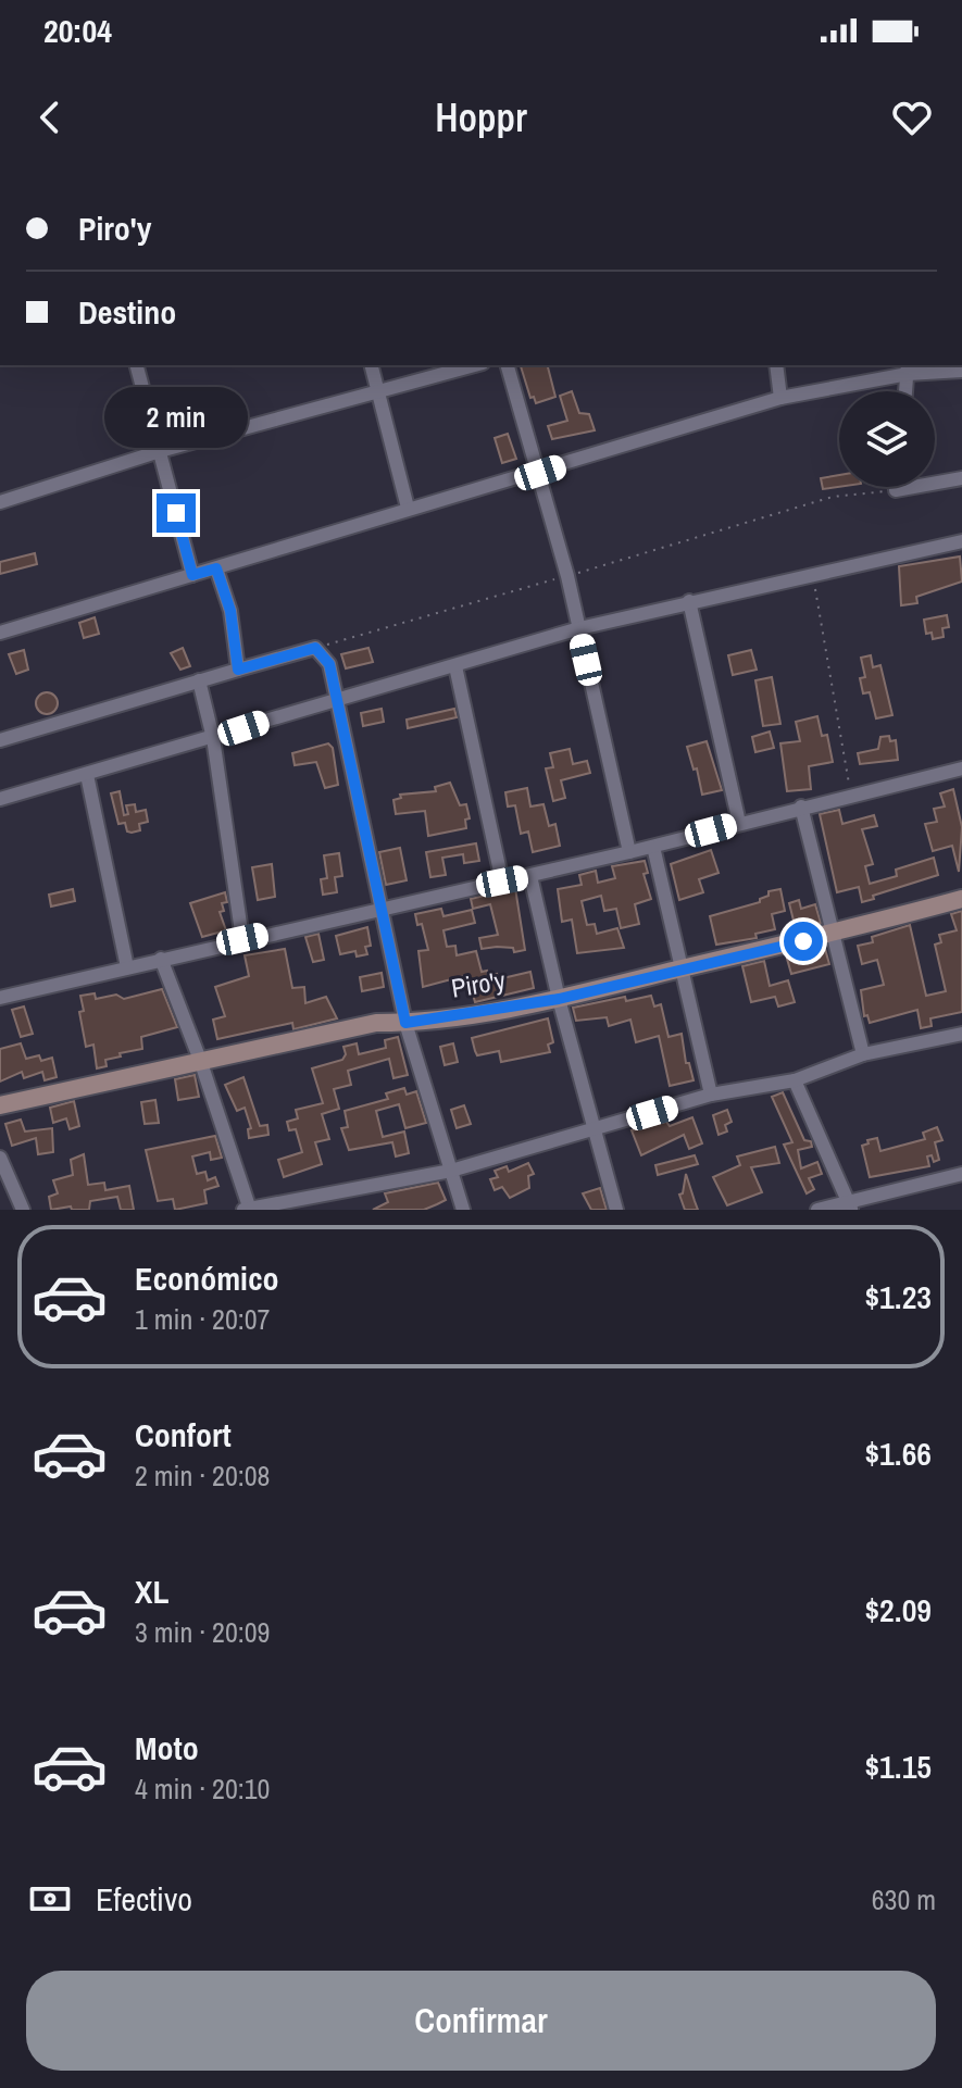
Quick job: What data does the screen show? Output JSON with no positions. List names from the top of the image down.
{
  "streets": {
    "main road": ["Piro'y"]
  },
  "page": {
    "status": "20:04",
    "header": "Hoppr",
    "banner": ["Piro'y", "Destino"],
    "bubble": "2 min",
    "list": [
      {
        "name": "Económico",
        "note": "1 min · 20:07",
        "value": "$1.23"
      },
      {
        "name": "Confort",
        "note": "2 min · 20:08",
        "value": "$1.66"
      },
      {
        "name": "XL",
        "note": "3 min · 20:09",
        "value": "$2.09"
      },
      {
        "name": "Moto",
        "note": "4 min · 20:10",
        "value": "$1.15"
      }
    ],
    "pay": ["Efectivo", "630 m"],
    "buttons": "Confirmar"
  }
}
